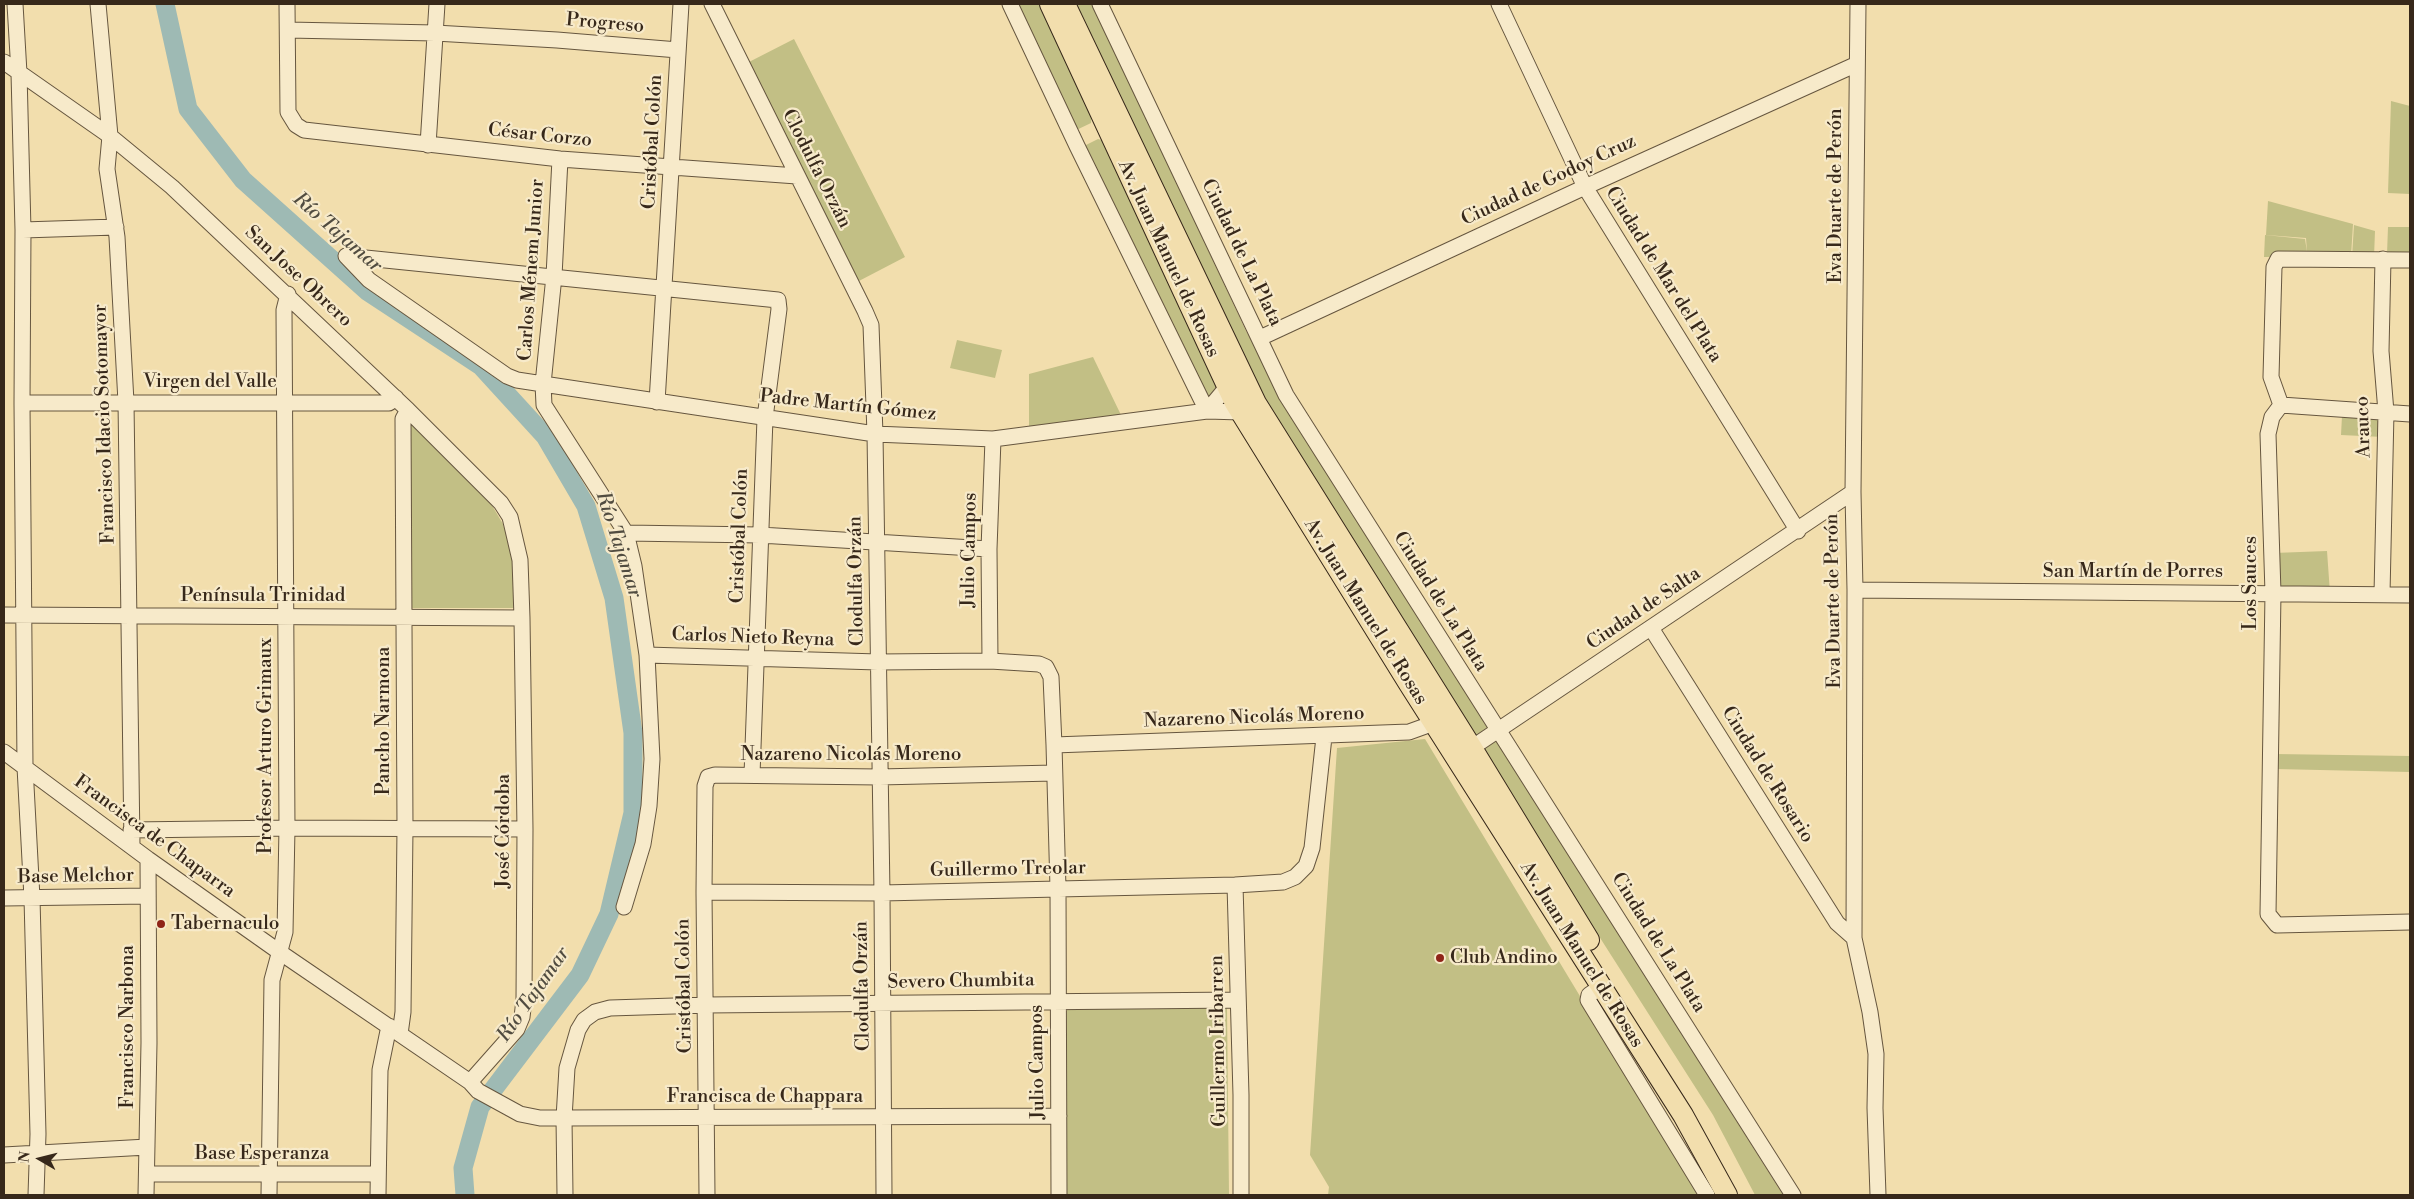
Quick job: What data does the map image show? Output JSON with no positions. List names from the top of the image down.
{
  "streets": {
    "main road": ["Av. Juan Manuel de Rosas"],
    "street": [
      "Progreso",
      "César Corzo",
      "Cristóbal Colón",
      "Clodulfa Orzán",
      "Ciudad de Godoy Cruz",
      "Eva Duarte de Perón",
      "Ciudad de La Plata",
      "Carlos Ménem Junior",
      "Ciudad de Mar del Plata",
      "San Jose Obrero",
      "Virgen del Valle",
      "Padre Martín Gómez",
      "Francisco Idacio Sotomayor",
      "Arauco",
      "Julio Campos",
      "San Martín de Porres",
      "Los Sauces",
      "Península Trinidad",
      "Ciudad de Salta",
      "Carlos Nieto Reyna",
      "Nazareno Nicolás Moreno",
      "Pancho Narmona",
      "Profesor Arturo Grimaux",
      "Ciudad de Rosario",
      "José Córdoba",
      "Francisca de Chaparra",
      "Guillermo Treolar",
      "Base Melchor",
      "Severo Chumbita",
      "Francisco Narbona",
      "Guillermo Iribarren",
      "Francisca de Chappara",
      "Base Esperanza"
    ]
  },
  "crossings": [
    ["Progreso", "César Corzo"],
    ["Progreso", "Cristóbal Colón"],
    ["César Corzo", "Cristóbal Colón"],
    ["César Corzo", "Clodulfa Orzán"],
    ["César Corzo", "Carlos Ménem Junior"],
    ["Cristóbal Colón", "Padre Martín Gómez"],
    ["Cristóbal Colón", "Carlos Nieto Reyna"],
    ["Cristóbal Colón", "Nazareno Nicolás Moreno"],
    ["Cristóbal Colón", "Guillermo Treolar"],
    ["Cristóbal Colón", "Severo Chumbita"],
    ["Cristóbal Colón", "Francisca de Chappara"],
    ["Clodulfa Orzán", "Padre Martín Gómez"],
    ["Clodulfa Orzán", "Carlos Nieto Reyna"],
    ["Clodulfa Orzán", "Nazareno Nicolás Moreno"],
    ["Clodulfa Orzán", "Guillermo Treolar"],
    ["Clodulfa Orzán", "Severo Chumbita"],
    ["Clodulfa Orzán", "Francisca de Chappara"],
    ["Ciudad de Godoy Cruz", "Eva Duarte de Perón"],
    ["Ciudad de Godoy Cruz", "Ciudad de La Plata"],
    ["Ciudad de Godoy Cruz", "Ciudad de Mar del Plata"],
    ["Eva Duarte de Perón", "San Martín de Porres"],
    ["Eva Duarte de Perón", "Ciudad de Salta"],
    ["Eva Duarte de Perón", "Ciudad de Rosario"],
    ["Ciudad de La Plata", "Ciudad de Salta"],
    ["Av. Juan Manuel de Rosas", "Padre Martín Gómez"],
    ["Av. Juan Manuel de Rosas", "Ciudad de Salta"],
    ["Av. Juan Manuel de Rosas", "Nazareno Nicolás Moreno"],
    ["Carlos Ménem Junior", "Padre Martín Gómez"],
    ["Carlos Ménem Junior", "Carlos Nieto Reyna"],
    ["Ciudad de Mar del Plata", "Ciudad de Salta"],
    ["San Jose Obrero", "Virgen del Valle"],
    ["San Jose Obrero", "Francisco Idacio Sotomayor"],
    ["San Jose Obrero", "Pancho Narmona"],
    ["San Jose Obrero", "Profesor Arturo Grimaux"],
    ["San Jose Obrero", "José Córdoba"],
    ["Virgen del Valle", "Francisco Idacio Sotomayor"],
    ["Virgen del Valle", "Profesor Arturo Grimaux"],
    ["Padre Martín Gómez", "Julio Campos"],
    ["Francisco Idacio Sotomayor", "Península Trinidad"],
    ["Francisco Idacio Sotomayor", "Francisca de Chaparra"],
    ["Arauco", "San Martín de Porres"],
    ["Julio Campos", "Carlos Nieto Reyna"],
    ["Julio Campos", "Nazareno Nicolás Moreno"],
    ["Julio Campos", "Guillermo Treolar"],
    ["Julio Campos", "Severo Chumbita"],
    ["Julio Campos", "Francisca de Chappara"],
    ["San Martín de Porres", "Los Sauces"],
    ["Península Trinidad", "Pancho Narmona"],
    ["Península Trinidad", "Profesor Arturo Grimaux"],
    ["Península Trinidad", "José Córdoba"],
    ["Ciudad de Salta", "Ciudad de Rosario"],
    ["Nazareno Nicolás Moreno", "Guillermo Treolar"],
    ["Pancho Narmona", "Francisca de Chaparra"],
    ["Pancho Narmona", "Base Esperanza"],
    ["Profesor Arturo Grimaux", "Francisca de Chaparra"],
    ["Profesor Arturo Grimaux", "Base Esperanza"],
    ["José Córdoba", "Francisca de Chaparra"],
    ["José Córdoba", "Francisca de Chappara"],
    ["Francisca de Chaparra", "Francisco Narbona"],
    ["Francisca de Chaparra", "Francisca de Chappara"],
    ["Guillermo Treolar", "Guillermo Iribarren"],
    ["Base Melchor", "Francisco Narbona"],
    ["Severo Chumbita", "Guillermo Iribarren"],
    ["Severo Chumbita", "Francisca de Chappara"],
    ["Francisco Narbona", "Base Esperanza"]
  ],
  "water": ["Río Tajamar"],
  "places": ["Tabernaculo", "Club Andino"],
  "north": "left"
}
